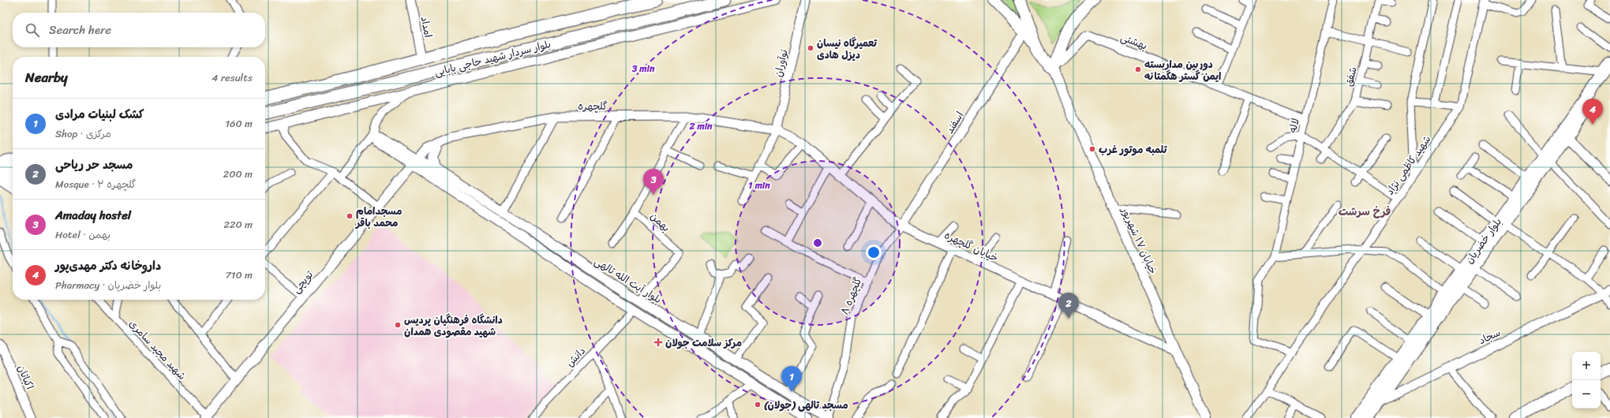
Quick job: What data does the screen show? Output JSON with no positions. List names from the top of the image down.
{
  "streets": {
    "highway": ["بلوار سردار شهید حاجی بابایی"],
    "main road": [
      "خیابان ۱۷ شهریور",
      "بلوار خضریان",
      "بلوار آیت الله تالهی",
      "توپچی"
    ],
    "street": [
      "امداد",
      "بهشتی",
      "نوآوران",
      "شفق",
      "گلچهره",
      "اسفند",
      "لاله",
      "شهید کاظمی نژاد",
      "بهمن",
      "خیابان گلچهره",
      "گلچهره ۸",
      "سجاد",
      "شهید مجید سامری",
      "دانش",
      "اکباتان"
    ]
  },
  "crossings": [
    ["امداد", "بلوار سردار شهید حاجی بابایی"],
    ["بهشتی", "لاله"],
    ["بهشتی", "خیابان ۱۷ شهریور"],
    ["نوآوران", "گلچهره"],
    ["نوآوران", "خیابان گلچهره"],
    ["گلچهره", "بهمن"],
    ["گلچهره", "خیابان گلچهره"],
    ["گلچهره", "بلوار آیت الله تالهی"],
    ["گلچهره", "توپچی"],
    ["اسفند", "خیابان گلچهره"],
    ["اسفند", "گلچهره ۸"],
    ["بهمن", "بلوار آیت الله تالهی"],
    ["خیابان ۱۷ شهریور", "خیابان گلچهره"],
    ["بلوار خضریان", "سجاد"],
    ["خیابان گلچهره", "گلچهره ۸"],
    ["بلوار آیت الله تالهی", "توپچی"],
    ["بلوار آیت الله تالهی", "گلچهره ۸"],
    ["توپچی", "شهید مجید سامری"]
  ],
  "districts": ["فرخ سرشت"],
  "places": {
    "other": [
      "تعمیرگاه نیسان دیزل هادی",
      "دوربین مداربسته ایمن گستر هگمتانه",
      "تلمبه موتور غرب",
      "مسجدامام محمد باقر",
      "دانشگاه فرهنگیان پردیس شهید مقصودی همدان",
      "مسجد تالهی (جولان)"
    ],
    "health": ["مرکز سلامت جولان"]
  },
  "page": {
    "search": "Search here",
    "heading": ["Nearby", "4 results"],
    "list": [
      {
        "mark": "1",
        "name": "کشک لبنیات مرادی",
        "note": "Shop · مرکزی",
        "value": "160 m"
      },
      {
        "mark": "2",
        "name": "مسجد حر ریاحی",
        "note": "Mosque · گلچهره ۲",
        "value": "200 m"
      },
      {
        "mark": "3",
        "name": "Amaday hostel",
        "note": "Hotel · بهمن",
        "value": "220 m"
      },
      {
        "mark": "4",
        "name": "داروخانه دکتر مهدی‌پور",
        "note": "Pharmacy · بلوار خضریان",
        "value": "710 m"
      }
    ],
    "pins": [
      "4",
      "3",
      "2",
      "1"
    ],
    "map_buttons": ["+", "−"]
  },
  "rings": ["3 min", "2 min", "1 min"]
}
